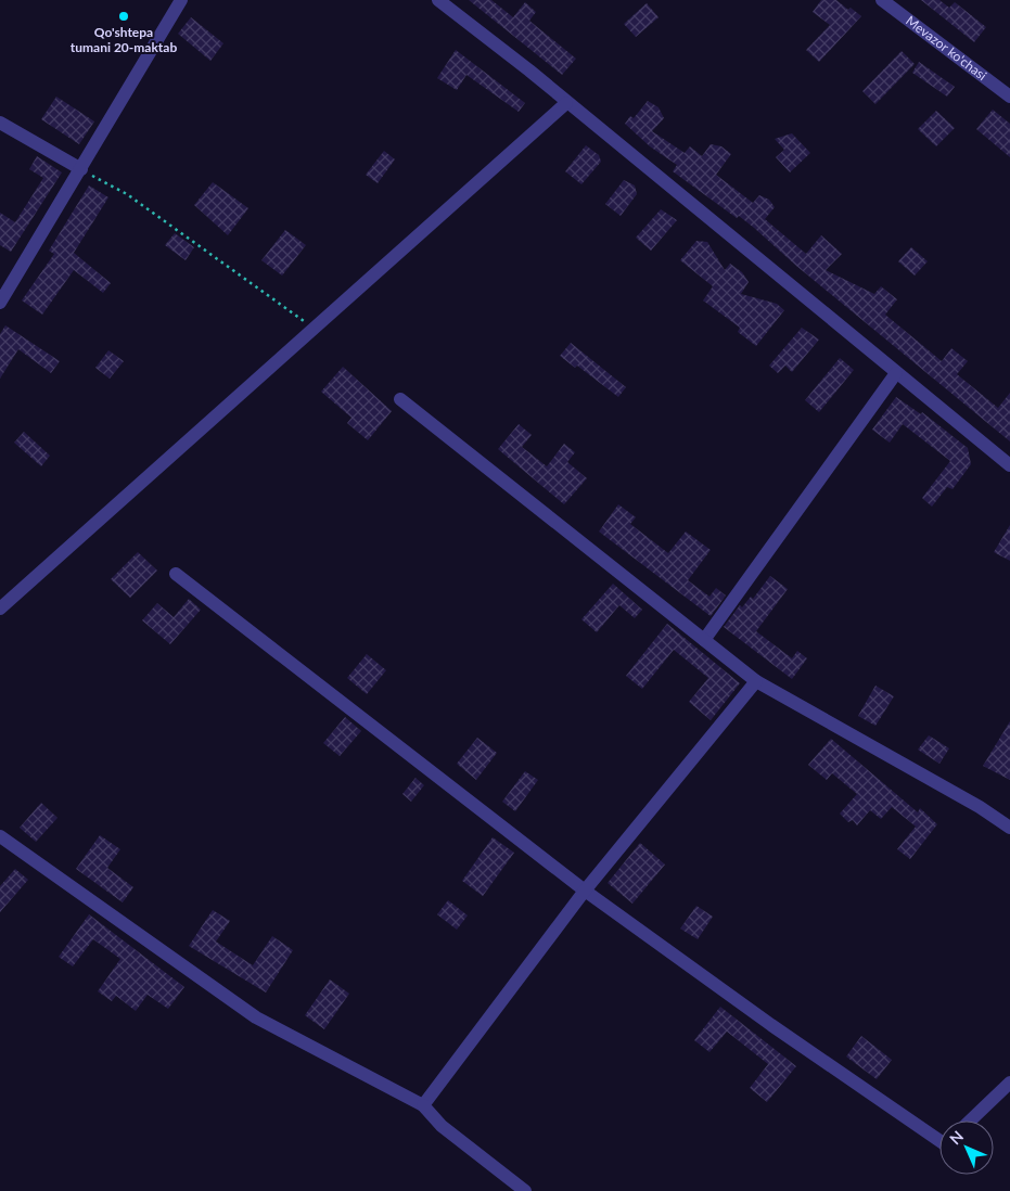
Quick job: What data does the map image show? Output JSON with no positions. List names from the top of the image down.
{
  "streets": {
    "street": ["Mevazor ko'chasi"]
  },
  "places": ["Qo'shtepa tumani 20-maktab"],
  "north": "top left"
}
